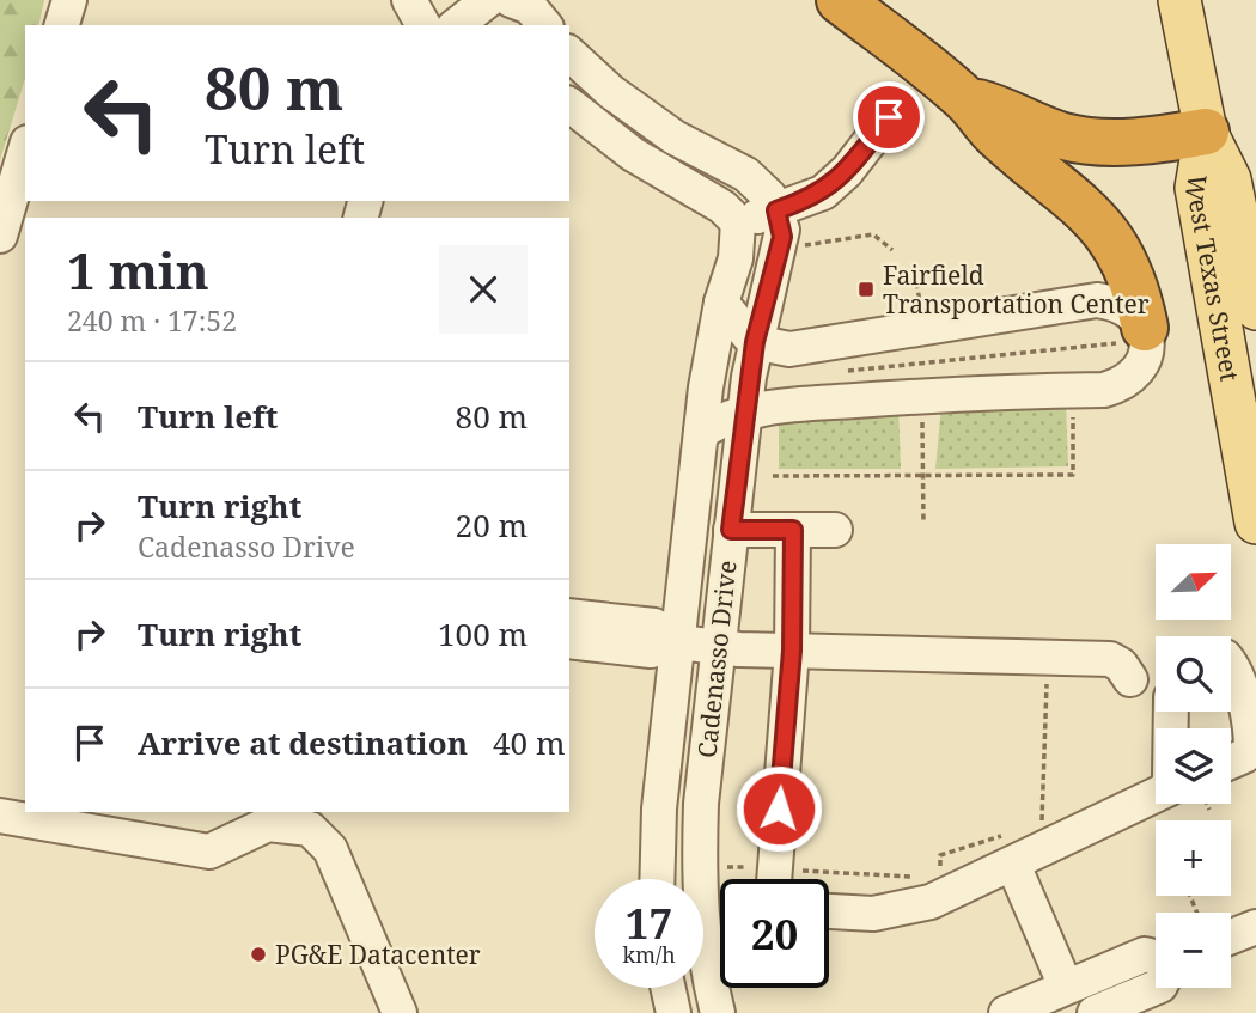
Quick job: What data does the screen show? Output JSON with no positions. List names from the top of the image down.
{
  "streets": {
    "main road": ["West Texas Street"],
    "street": ["Cadenasso Drive"]
  },
  "places": {
    "transit": ["Fairfield Transportation Center"],
    "other": ["PG&E Datacenter"]
  },
  "north": "top right",
  "page": {
    "turn": ["80 m", "Turn left"],
    "heading": ["1 min", "240 m · 17:52"],
    "list": [
      {
        "name": "Turn left",
        "value": "80 m"
      },
      {
        "name": "Turn right",
        "note": "Cadenasso Drive",
        "value": "20 m"
      },
      {
        "name": "Turn right",
        "value": "100 m"
      },
      {
        "name": "Arrive at destination",
        "value": "40 m"
      }
    ],
    "map_buttons": ["+", "−"],
    "speed": "17 km/h",
    "limit": "20"
  }
}
